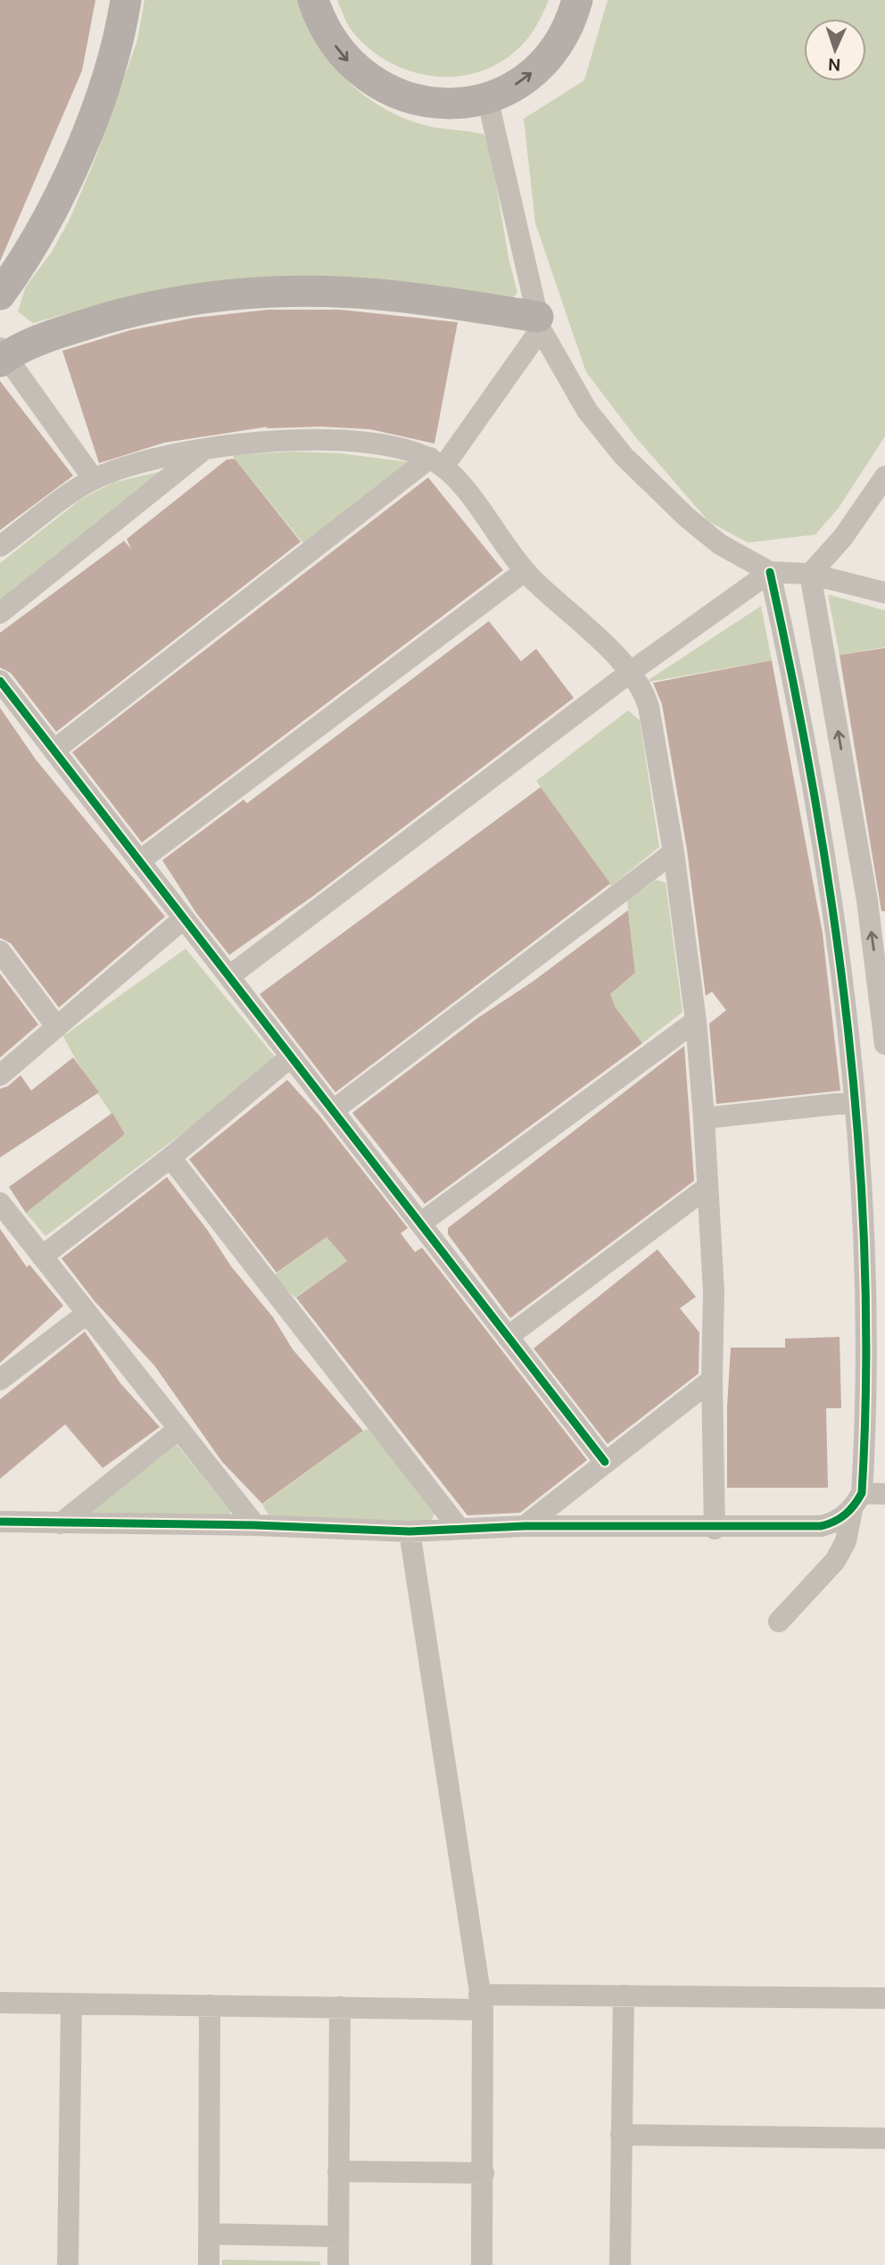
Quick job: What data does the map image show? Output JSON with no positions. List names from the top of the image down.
{
  "north": "bottom"
}
